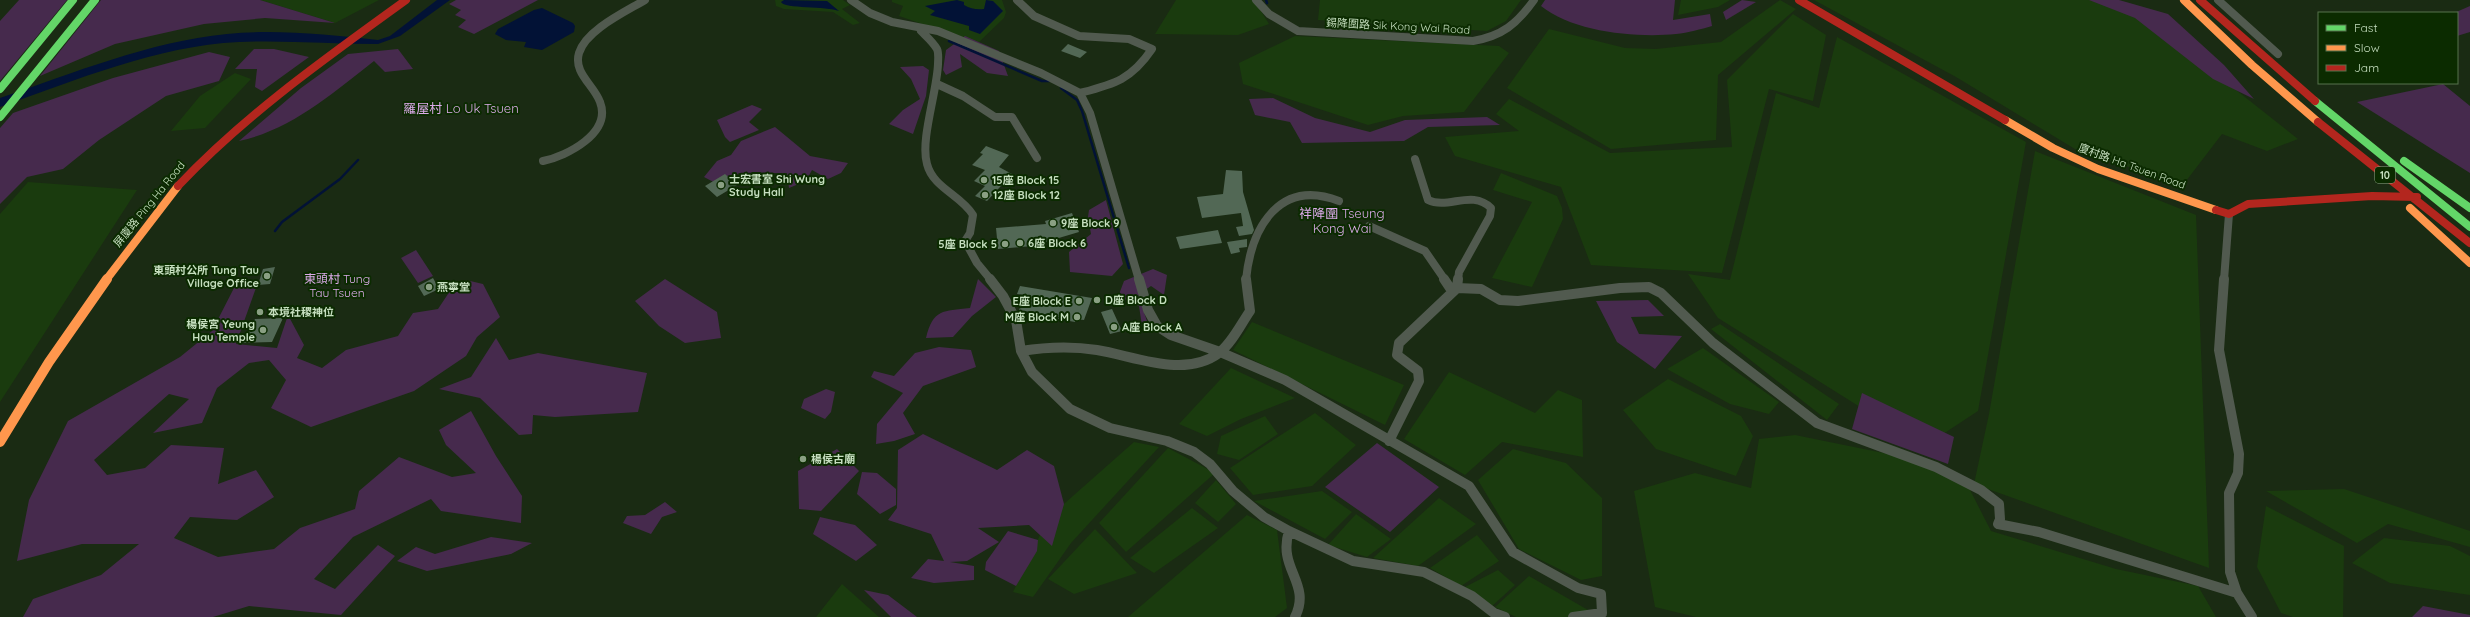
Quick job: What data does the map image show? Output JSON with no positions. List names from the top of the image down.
{
  "streets": {
    "main road": ["廈村路 Ha Tsuen Road", "10", "屏廈路 Ping Ha Road"],
    "street": ["錫降圍路 Sik Kong Wai Road"]
  },
  "districts": ["羅屋村 Lo Uk Tsuen", "祥降圍 Tseung Kong Wai", "東頭村 Tung Tau Tsuen"],
  "places": [
    "15座 Block 15",
    "士宏書室 Shi Wung Study Hall",
    "12座 Block 12",
    "9座 Block 9",
    "6座 Block 6",
    "5座 Block 5",
    "東頭村公所 Tung Tau Village Office",
    "燕寧堂",
    "D座 Block D",
    "E座 Block E",
    "本境社稷神位",
    "M座 Block M",
    "A座 Block A",
    "楊侯宮 Yeung Hau Temple",
    "楊侯古廟"
  ],
  "legend": ["Fast", "Slow", "Jam"]
}
